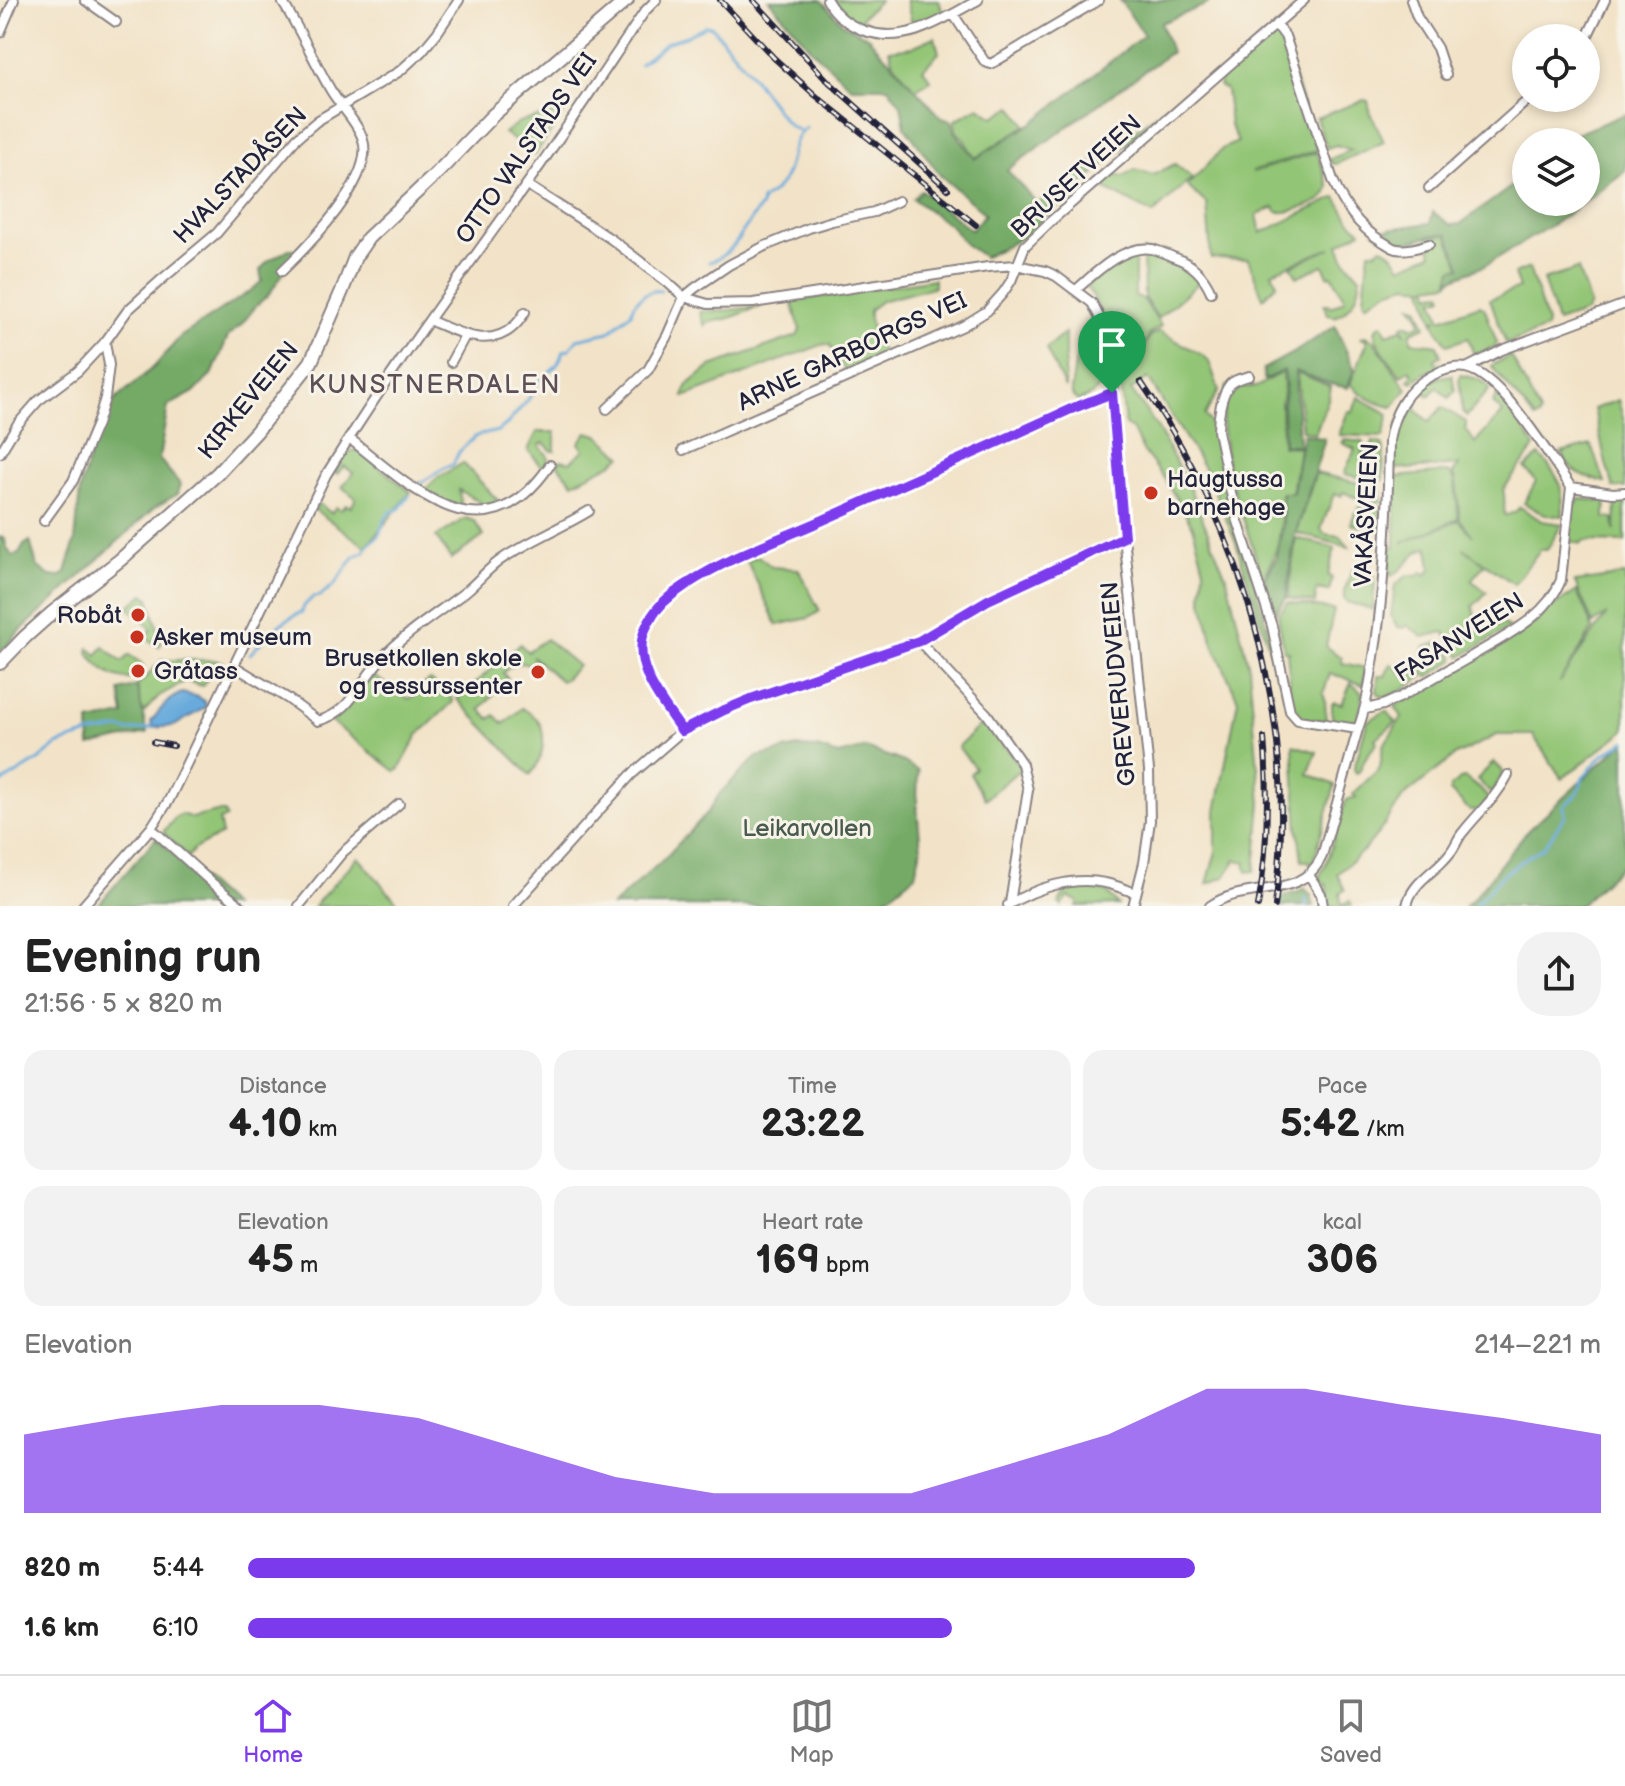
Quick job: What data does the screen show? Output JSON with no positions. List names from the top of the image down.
{
  "streets": {
    "main road": ["KIRKEVEIEN"],
    "street": [
      "OTTO VALSTADS VEI",
      "HVALSTADÅSEN",
      "BRUSETVEIEN",
      "ARNE GARBORGS VEI",
      "VAKÅSVEIEN",
      "FASANVEIEN",
      "GREVERUDVEIEN"
    ]
  },
  "crossings": [
    ["OTTO VALSTADS VEI", "BRUSETVEIEN"],
    ["BRUSETVEIEN", "ARNE GARBORGS VEI"],
    ["BRUSETVEIEN", "GREVERUDVEIEN"],
    ["ARNE GARBORGS VEI", "GREVERUDVEIEN"],
    ["VAKÅSVEIEN", "FASANVEIEN"]
  ],
  "districts": ["KUNSTNERDALEN"],
  "parks": ["Leikarvollen"],
  "places": [
    "Haugtussa barnehage",
    "Robåt",
    "Asker museum",
    "Gråtass",
    "Brusetkollen skole og ressurssenter"
  ],
  "page": {
    "heading": ["Evening run", "21:56 · 5 × 820 m"],
    "stats": [
      ["Distance", "4.10 km"],
      ["Time", "23:22"],
      ["Pace", "5:42 /km"],
      ["Elevation", "45 m"],
      ["Heart rate", "169 bpm"],
      ["kcal", "306"]
    ],
    "chart": ["Elevation", "214–221 m"],
    "list": [
      {
        "name": "820 m",
        "note": "5:44"
      },
      {
        "name": "1.6 km",
        "note": "6:10"
      }
    ],
    "tabs": ["Home", "Map", "Saved"]
  }
}
